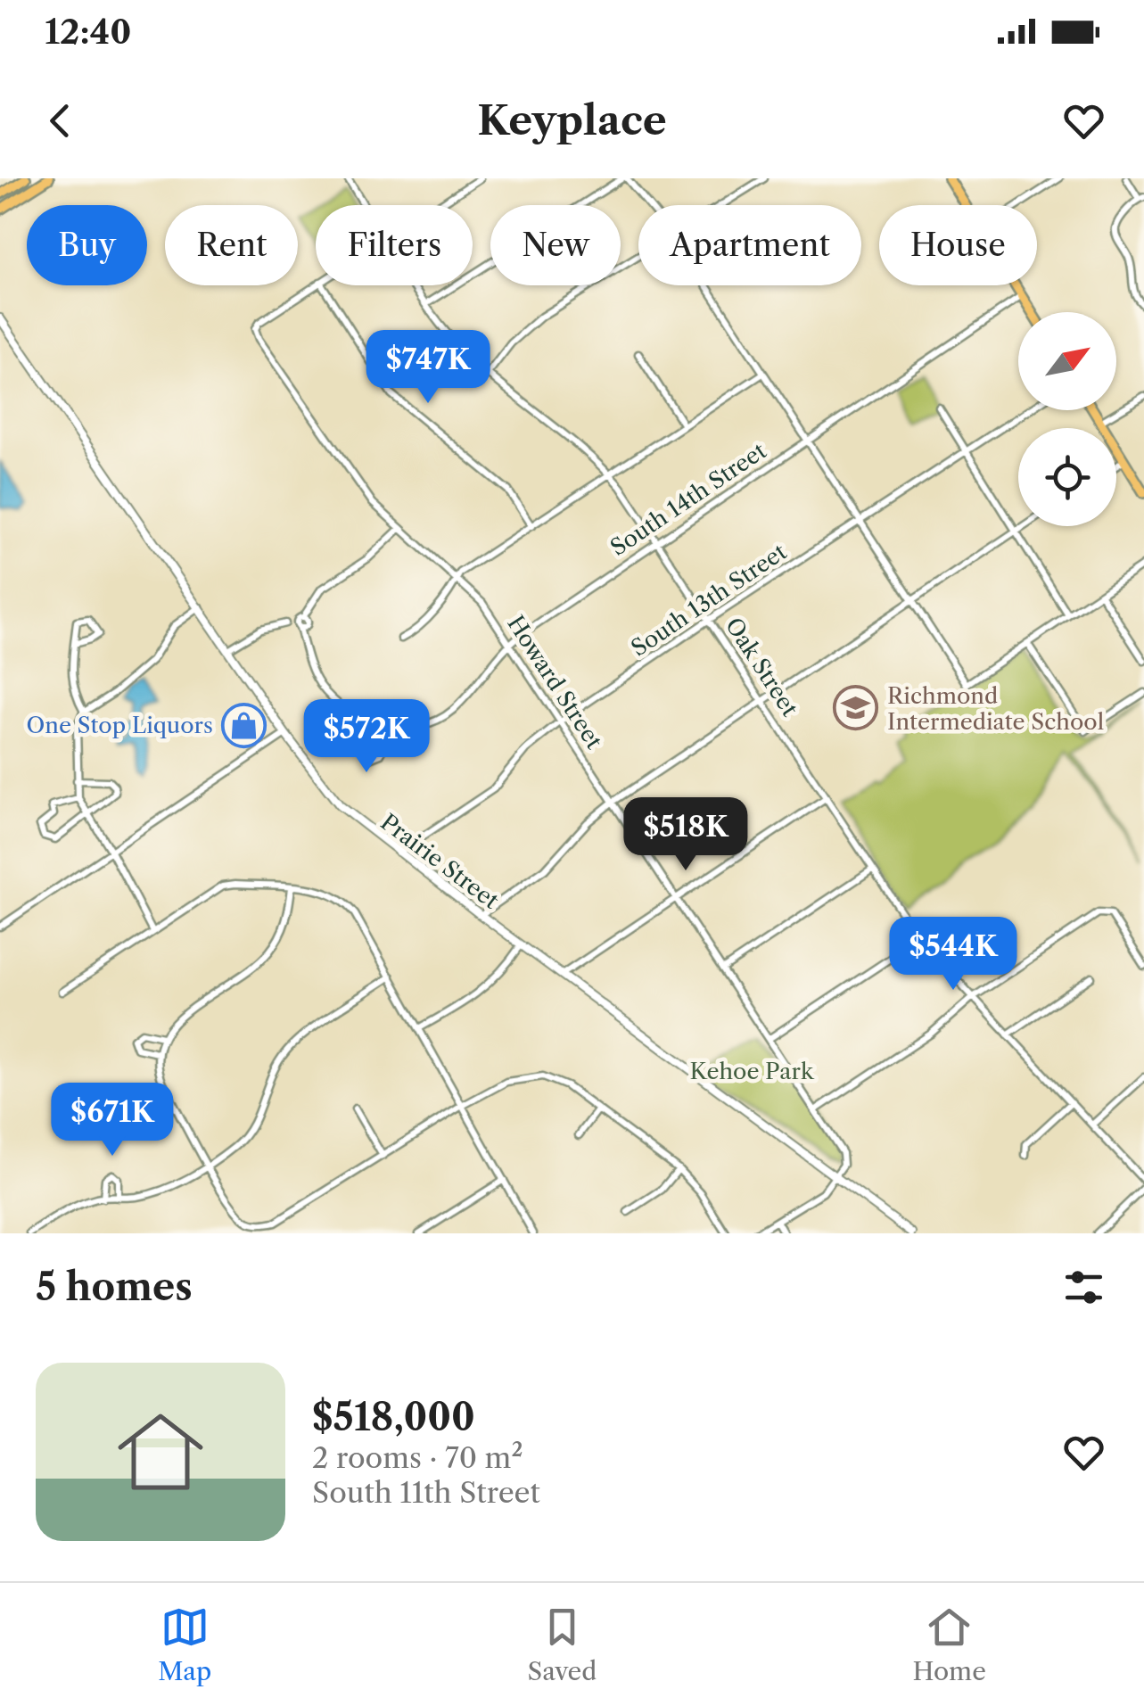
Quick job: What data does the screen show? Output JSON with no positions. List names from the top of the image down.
{
  "streets": {
    "street": [
      "South 14th Street",
      "South 13th Street",
      "Oak Street",
      "Howard Street",
      "Prairie Street"
    ]
  },
  "crossings": [
    ["South 14th Street", "Oak Street"],
    ["South 14th Street", "Howard Street"],
    ["South 13th Street", "Oak Street"],
    ["South 13th Street", "Howard Street"],
    ["South 13th Street", "Prairie Street"],
    ["Howard Street", "Prairie Street"]
  ],
  "parks": ["Kehoe Park"],
  "places": {
    "school or university": ["Richmond Intermediate School"],
    "shop": ["One Stop Liquors"]
  },
  "north": "top right",
  "page": {
    "status": "12:40",
    "header": "Keyplace",
    "chip": [
      "Buy",
      "Rent",
      "Filters",
      "New",
      "Apartment",
      "House"
    ],
    "price": [
      "$747K",
      "$572K",
      "$518K",
      "$544K",
      "$671K"
    ],
    "heading": "5 homes",
    "list": [
      {
        "name": "$518,000",
        "note": "2 rooms · 70 m² · South 11th Street"
      }
    ],
    "tabs": ["Map", "Saved", "Home"]
  }
}
